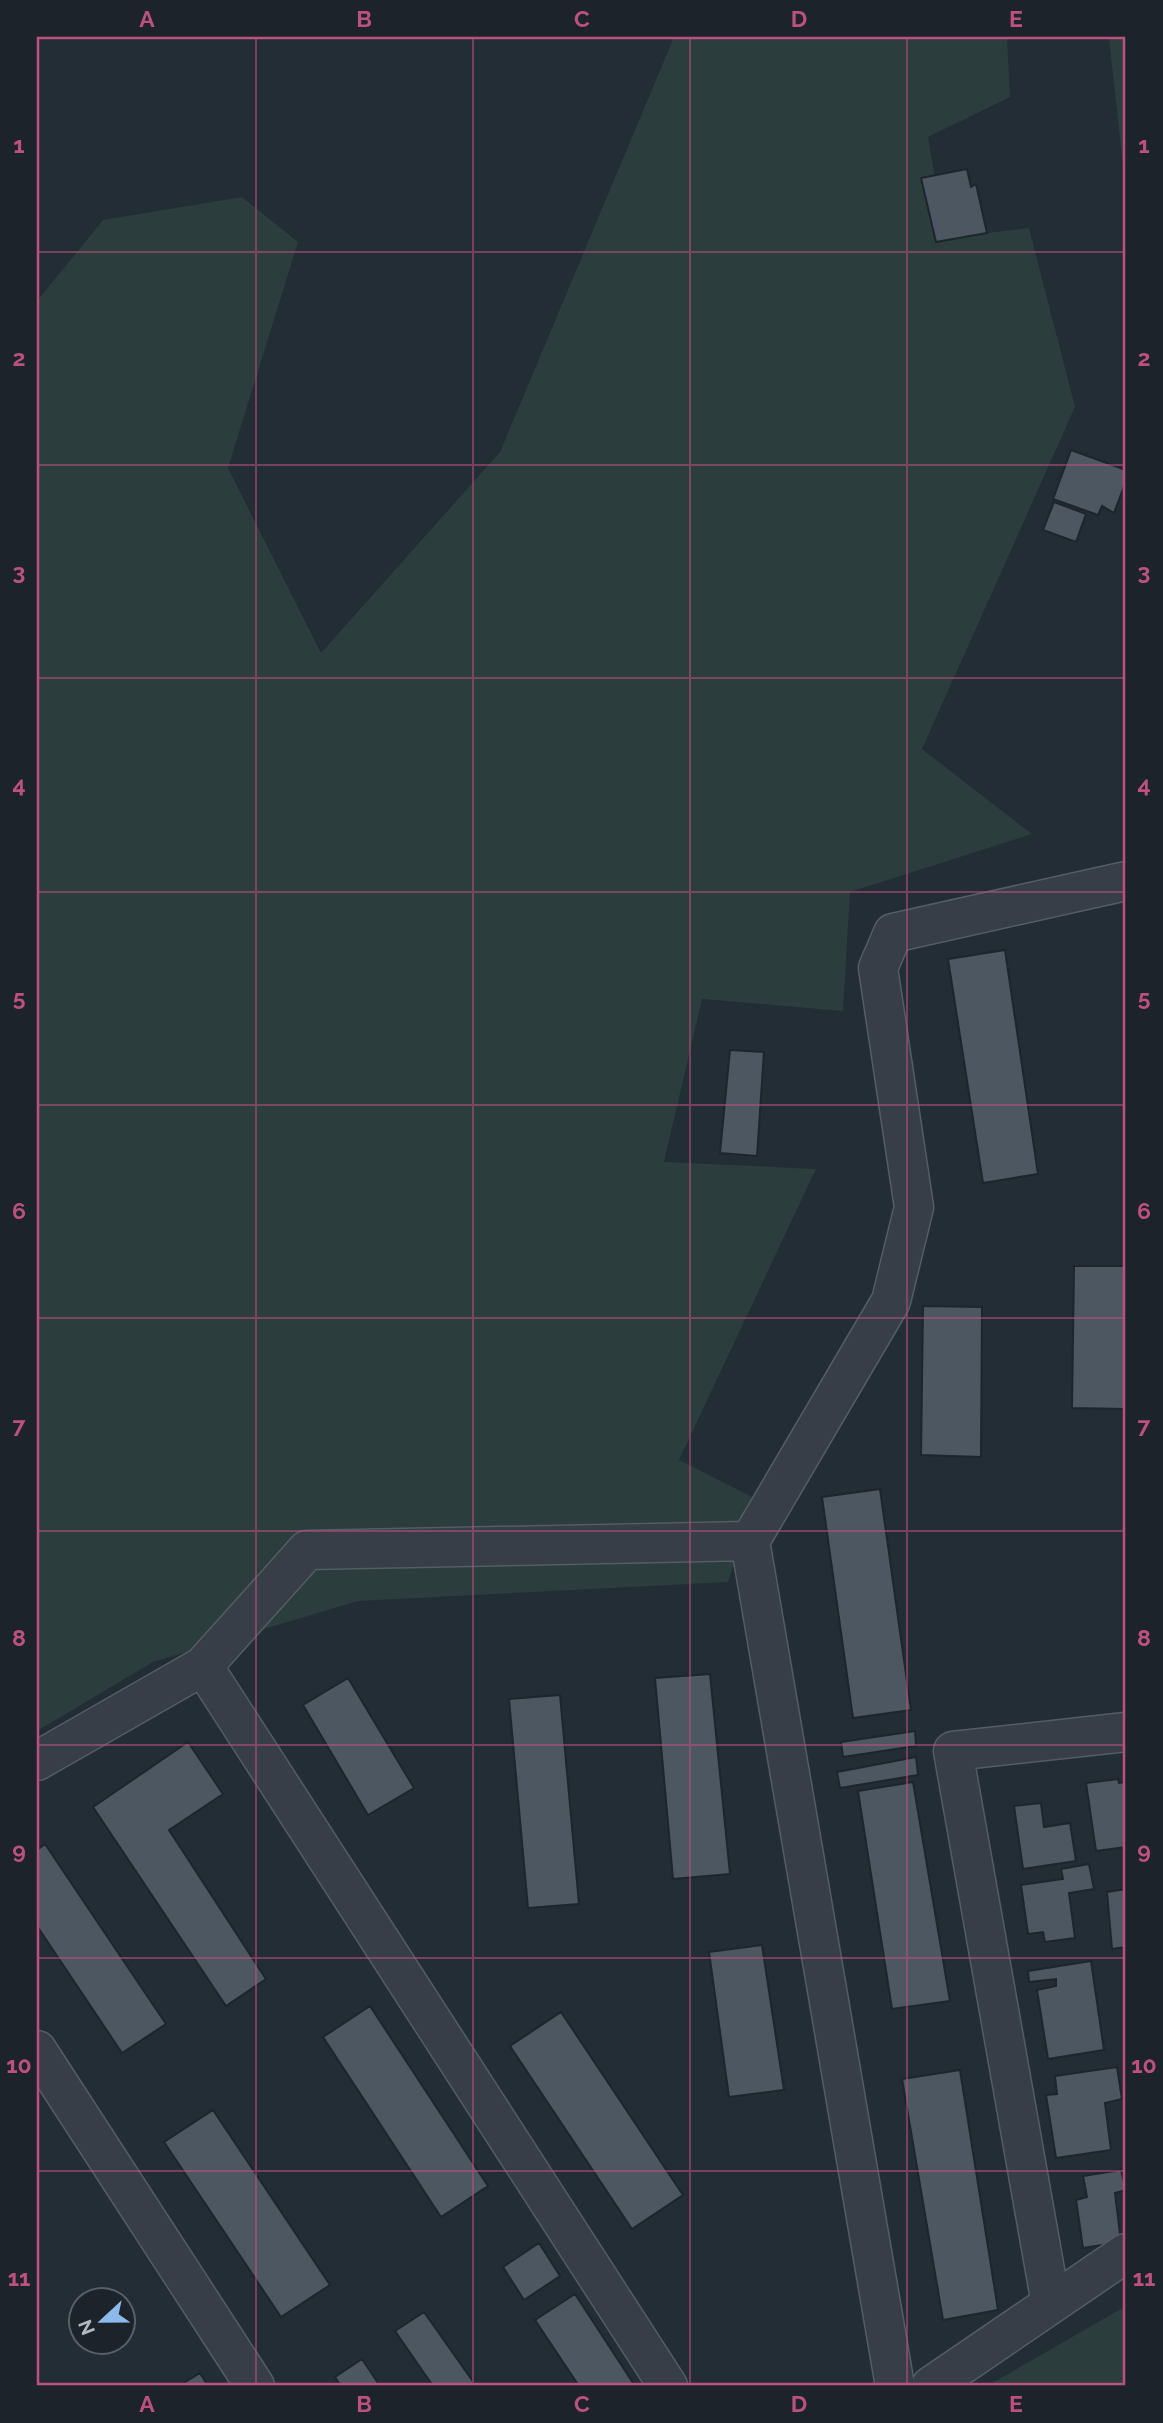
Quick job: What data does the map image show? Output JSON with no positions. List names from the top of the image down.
{
  "north": "left",
  "grid": {
    "columns": [
      "A",
      "B",
      "C",
      "D",
      "E"
    ],
    "rows": [
      "1",
      "2",
      "3",
      "4",
      "5",
      "6",
      "7",
      "8",
      "9",
      "10",
      "11"
    ]
  }
}
